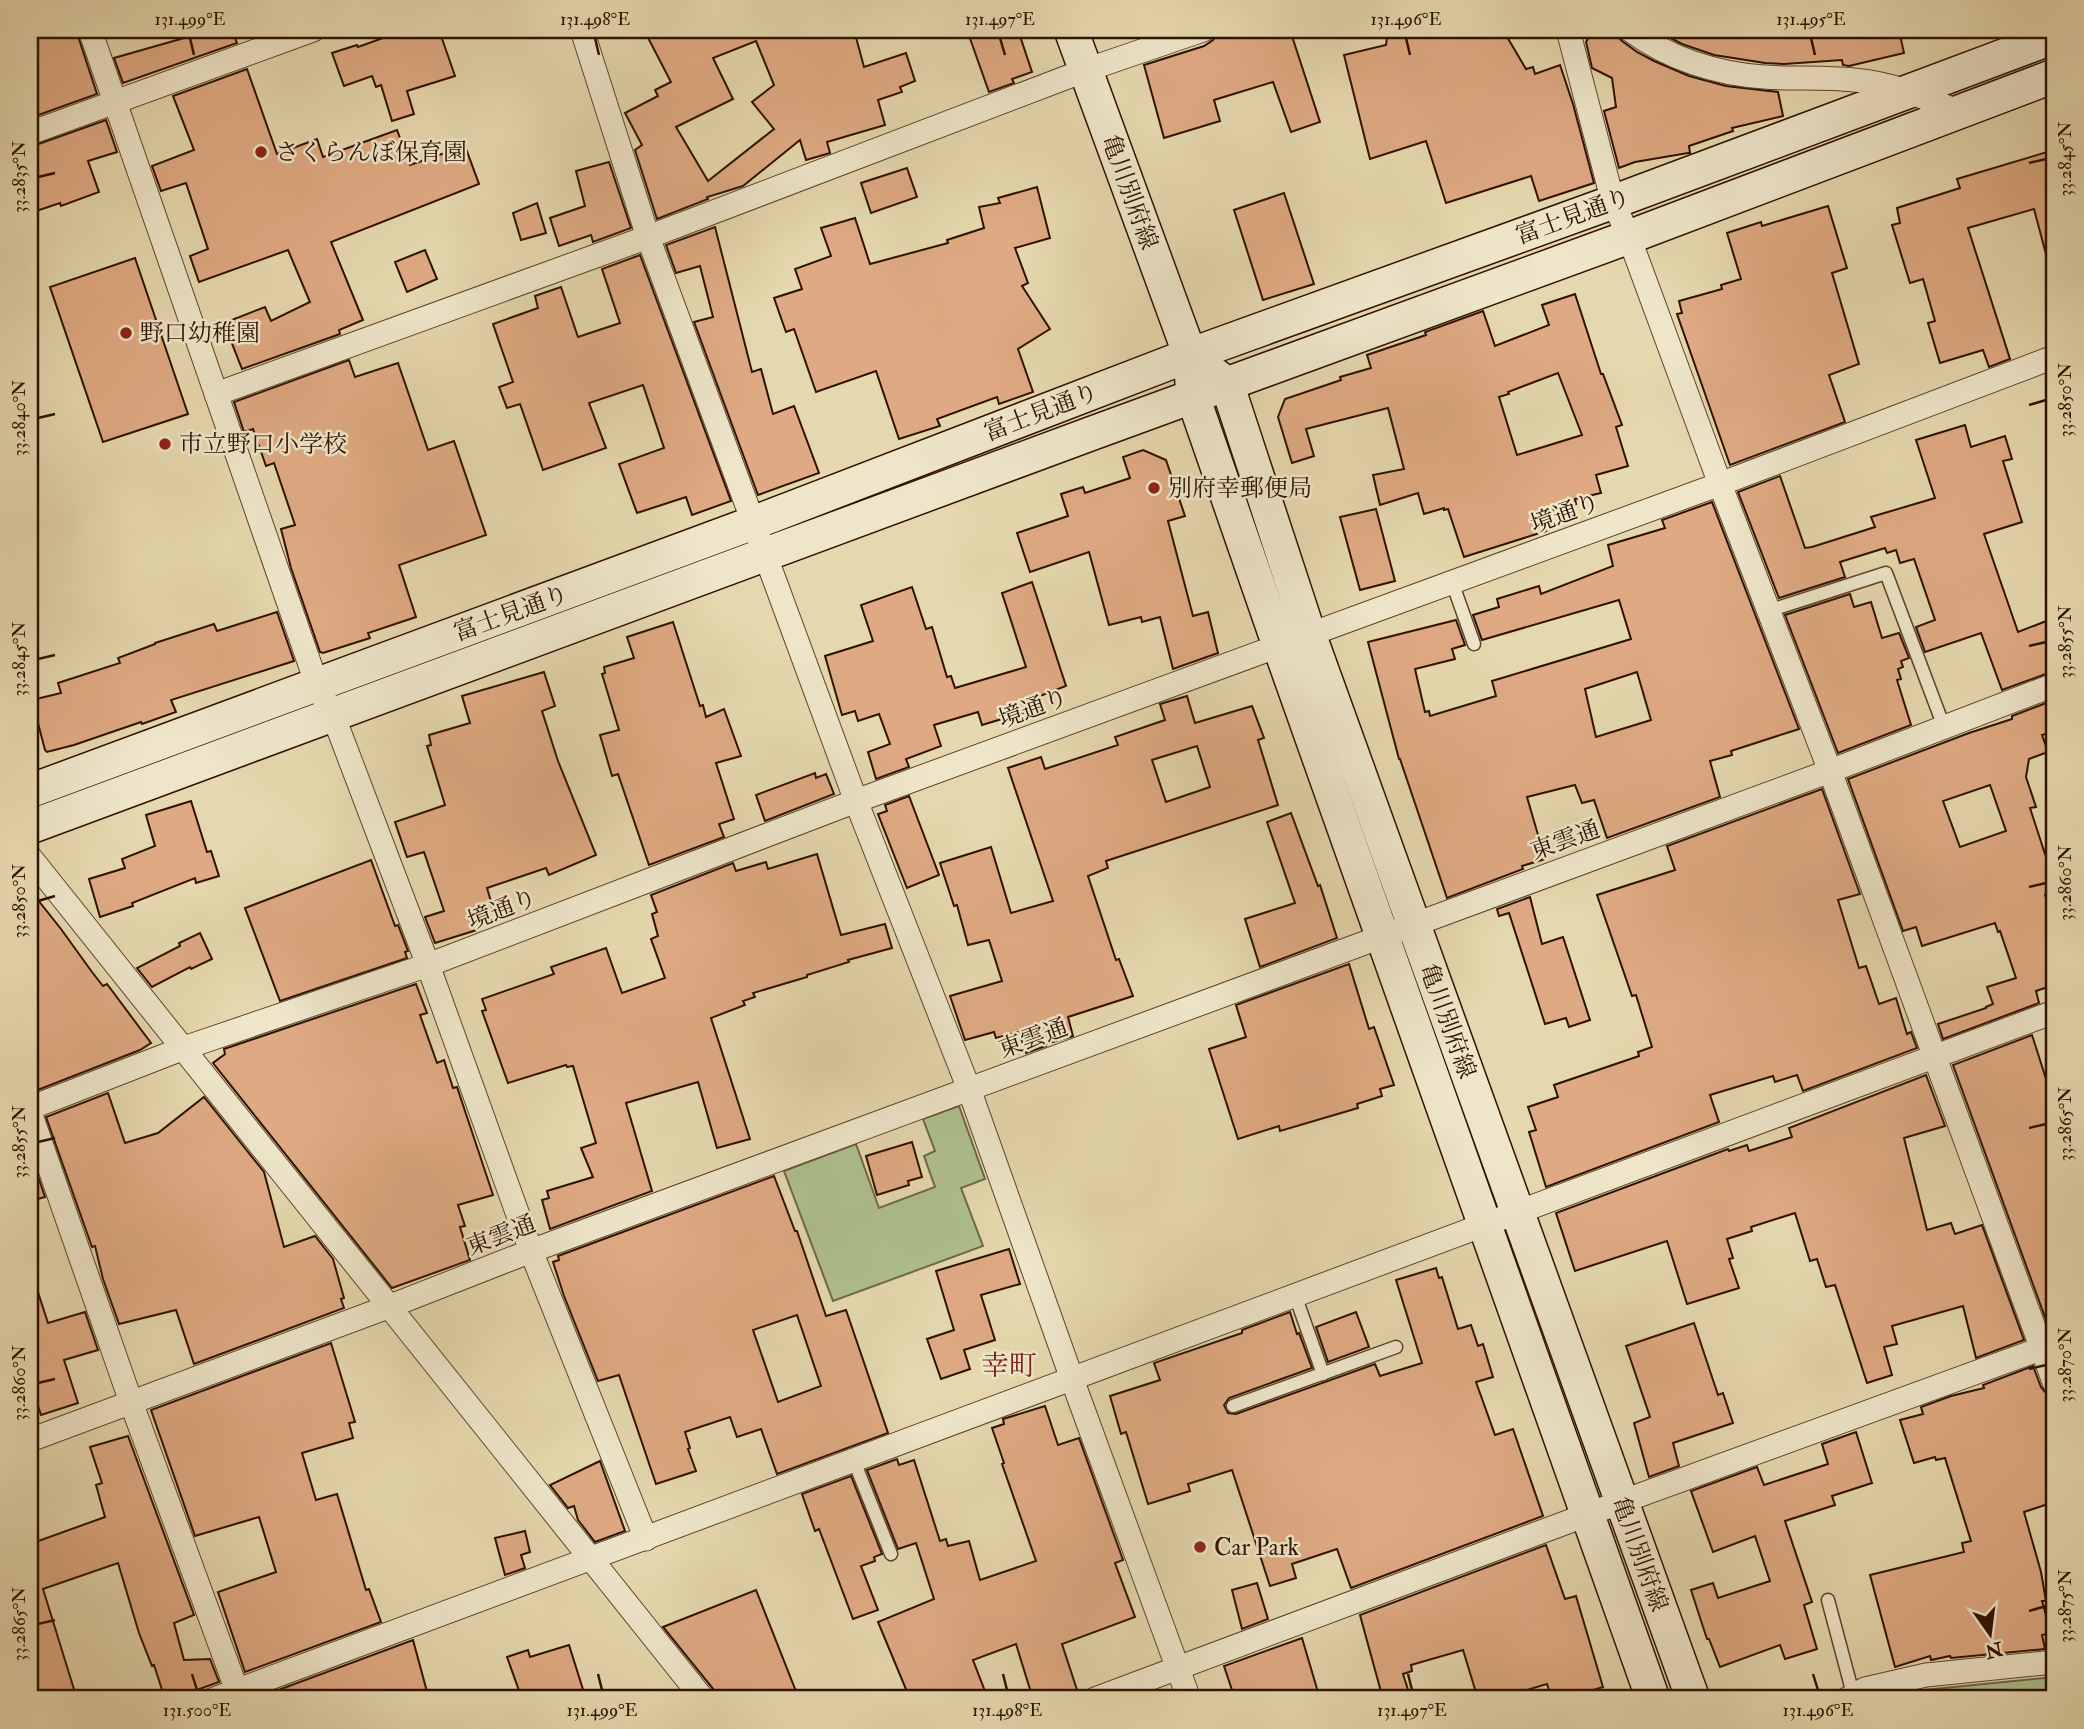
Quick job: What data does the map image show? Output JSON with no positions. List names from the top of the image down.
{
  "streets": {
    "street": [
      "亀川別府線",
      "富士見通り",
      "境通り",
      "東雲通"
    ]
  },
  "crossings": [
    ["亀川別府線", "富士見通り"],
    ["亀川別府線", "境通り"],
    ["亀川別府線", "東雲通"]
  ],
  "districts": ["幸町"],
  "places": [
    "さくらんぼ保育園",
    "野口幼稚園",
    "市立野口小学校",
    "別府幸郵便局",
    "Car Park"
  ],
  "north": "bottom",
  "coordinates": [
    "131.499°E",
    "131.498°E",
    "131.497°E",
    "131.496°E",
    "131.495°E",
    "33.2845°N",
    "33.2835°N",
    "33.2850°N",
    "33.2840°N",
    "33.2855°N",
    "33.2860°N",
    "33.2865°N",
    "33.2870°N",
    "33.2875°N",
    "131.500°E"
  ]
}
